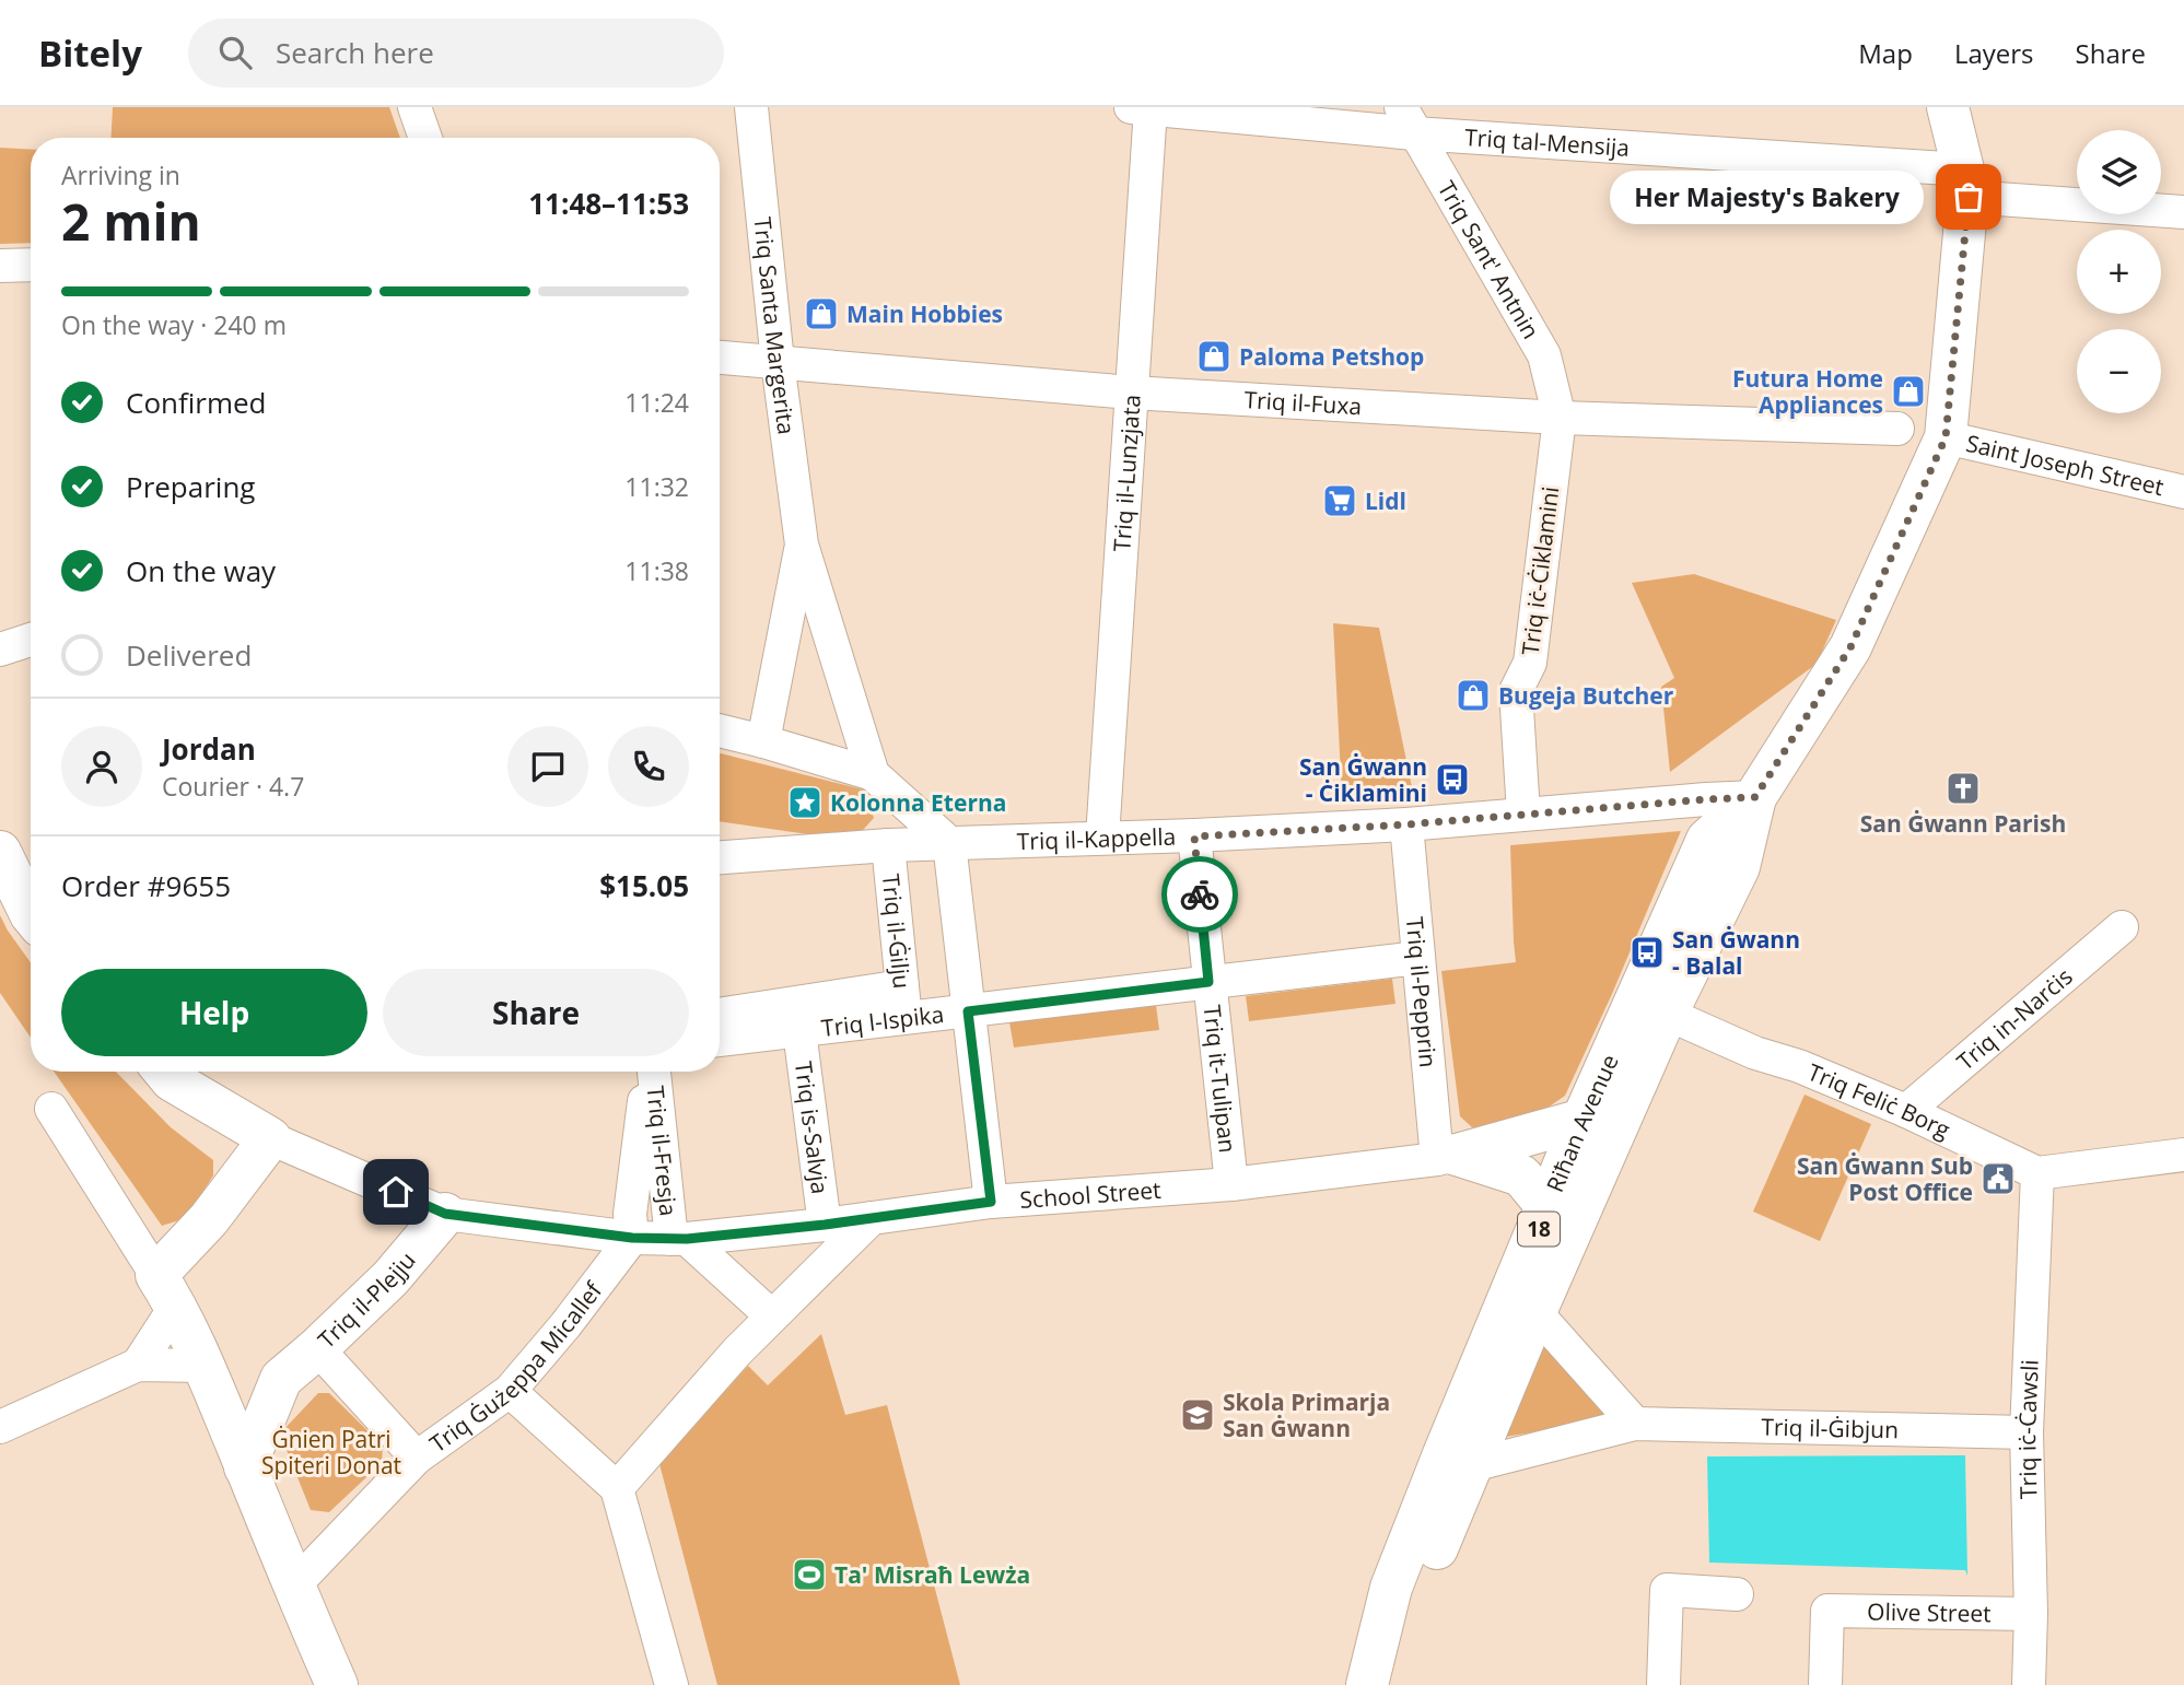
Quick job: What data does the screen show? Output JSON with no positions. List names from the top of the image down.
{
  "streets": {
    "main road": ["Riħan Avenue", "18", "Triq il-Plejju"],
    "street": [
      "Triq tal-Mensija",
      "Triq Sant' Antnin",
      "Triq Santa Margerita",
      "Triq il-Fuxa",
      "Saint Joseph Street",
      "Triq il-Lunzjata",
      "Triq iċ-Ċiklamini",
      "Triq il-Kappella",
      "Triq il-Ġilju",
      "Triq il-Pepprin",
      "Triq in-Narċis",
      "Triq l-Ispika",
      "Triq it-Tulipan",
      "Triq Feliċ Borg",
      "Triq is-Salvja",
      "Triq il-Fresja",
      "School Street",
      "Triq Ġużeppa Micallef",
      "Triq il-Ġibjun",
      "Triq iċ-Ċawsli",
      "Olive Street"
    ]
  },
  "crossings": [
    ["Triq tal-Mensija", "Triq Sant' Antnin"],
    ["Triq tal-Mensija", "Triq il-Lunzjata"],
    ["Triq tal-Mensija", "Riħan Avenue"],
    ["Triq Sant' Antnin", "Triq il-Fuxa"],
    ["Triq Sant' Antnin", "Triq iċ-Ċiklamini"],
    ["Triq Santa Margerita", "Triq il-Fuxa"],
    ["Triq il-Fuxa", "Triq il-Lunzjata"],
    ["Triq il-Fuxa", "Triq iċ-Ċiklamini"],
    ["Saint Joseph Street", "Riħan Avenue"],
    ["Triq il-Lunzjata", "Triq il-Kappella"],
    ["Triq iċ-Ċiklamini", "Triq il-Kappella"],
    ["Triq il-Kappella", "Triq il-Ġilju"],
    ["Triq il-Kappella", "Triq il-Pepprin"],
    ["Triq il-Kappella", "Triq it-Tulipan"],
    ["Triq il-Kappella", "Riħan Avenue"],
    ["Triq il-Ġilju", "Triq l-Ispika"],
    ["Triq il-Pepprin", "Triq l-Ispika"],
    ["Triq il-Pepprin", "School Street"],
    ["Triq in-Narċis", "Triq Feliċ Borg"],
    ["Triq l-Ispika", "Triq it-Tulipan"],
    ["Triq l-Ispika", "Triq is-Salvja"],
    ["Triq it-Tulipan", "School Street"],
    ["Triq Feliċ Borg", "Riħan Avenue"],
    ["Triq Feliċ Borg", "Triq iċ-Ċawsli"],
    ["Riħan Avenue", "Triq il-Ġibjun"],
    ["Triq is-Salvja", "School Street"],
    ["Triq il-Fresja", "School Street"],
    ["Triq il-Fresja", "Triq Ġużeppa Micallef"],
    ["School Street", "Triq il-Plejju"],
    ["School Street", "Triq Ġużeppa Micallef"],
    ["Triq il-Ġibjun", "Triq iċ-Ċawsli"],
    ["Triq iċ-Ċawsli", "Olive Street"]
  ],
  "parks": ["Ġnien Patri Spiteri Donat"],
  "places": {
    "other": ["Her Majesty's Bakery"],
    "shop": [
      "Main Hobbies",
      "Paloma Petshop",
      "Futura Home Appliances",
      "Bugeja Butcher"
    ],
    "supermarket": ["Lidl"],
    "bus stop": ["San Ġwann - Ċiklamini", "San Ġwann - Balal"],
    "church": ["San Ġwann Parish"],
    "place": ["Kolonna Eterna"],
    "public building": ["San Ġwann Sub Post Office"],
    "school or university": ["Skola Primarja San Ġwann"],
    "sports": ["Ta' Misraħ Lewża"]
  },
  "page": {
    "header": "Bitely",
    "search": "Search here",
    "nav": ["Map", "Layers", "Share"],
    "map_buttons": ["+", "−"],
    "heading": ["2 min", "Arriving in", "11:48–11:53"],
    "panel": [
      "Jordan",
      "Courier · 4.7",
      "Order #9655",
      "$15.05"
    ],
    "bubble": "Her Majesty's Bakery",
    "bar": "On the way · 240 m",
    "list": [
      ["Confirmed", "11:24"],
      ["Preparing", "11:32"],
      ["On the way", "11:38"],
      "Delivered"
    ],
    "buttons": ["Help", "Share"]
  }
}
